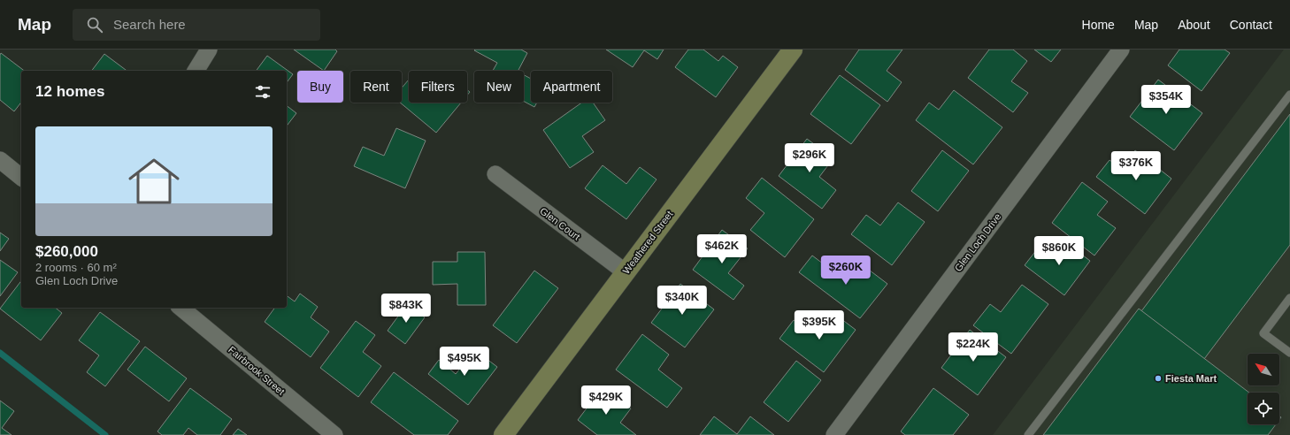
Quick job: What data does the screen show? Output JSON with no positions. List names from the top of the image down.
{
  "streets": {
    "street": [
      "Glen Court",
      "Weathered Street",
      "Glen Loch Drive",
      "Fairbrook Street"
    ]
  },
  "crossings": [
    ["Glen Court", "Weathered Street"]
  ],
  "places": ["Fiesta Mart"],
  "north": "top left",
  "page": {
    "header": "Map",
    "search": "Search here",
    "nav": [
      "Home",
      "Map",
      "About",
      "Contact"
    ],
    "chip": [
      "Buy",
      "Rent",
      "Filters",
      "New",
      "Apartment"
    ],
    "heading": "12 homes",
    "price": [
      "$354K",
      "$296K",
      "$376K",
      "$462K",
      "$860K",
      "$260K",
      "$340K",
      "$843K",
      "$395K",
      "$224K",
      "$495K",
      "$429K"
    ],
    "list": [
      {
        "name": "$260,000",
        "note": "2 rooms · 60 m² · Glen Loch Drive"
      }
    ]
  }
}
